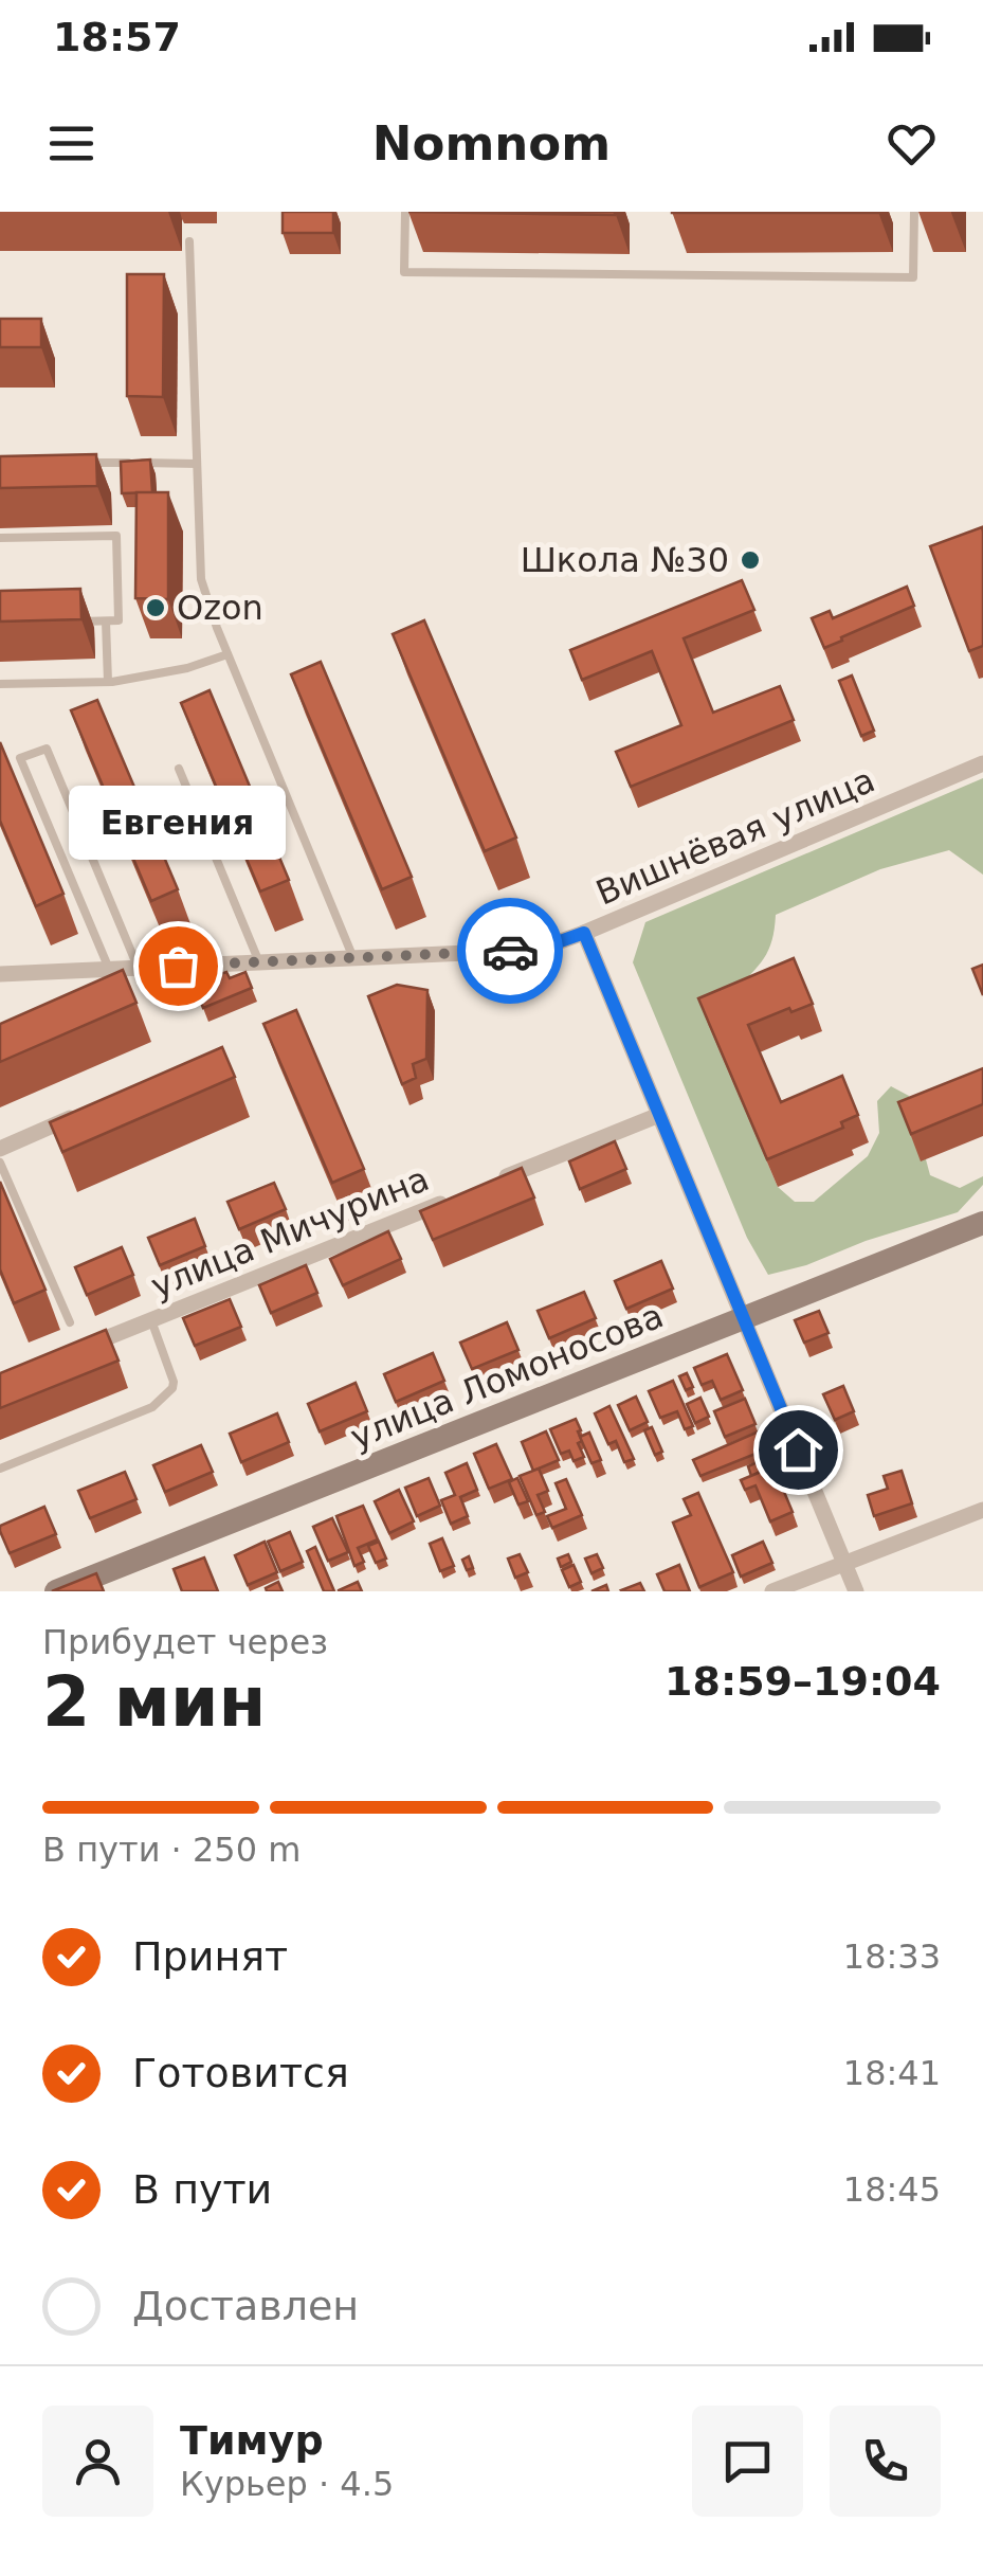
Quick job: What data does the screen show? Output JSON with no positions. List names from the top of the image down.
{
  "streets": {
    "street": ["Вишнёвая улица", "улица Мичурина", "улица Ломоносова"]
  },
  "places": ["Школа №30", "Ozon", "Евгения"],
  "page": {
    "status": "18:57",
    "header": "Nomnom",
    "bubble": "Евгения",
    "heading": ["2 мин", "Прибудет через", "18:59–19:04"],
    "panel": ["Тимур", "Курьер · 4.5"],
    "bar": "В пути · 250 m",
    "list": [
      ["Принят", "18:33"],
      ["Готовится", "18:41"],
      ["В пути", "18:45"],
      "Доставлен"
    ]
  }
}
